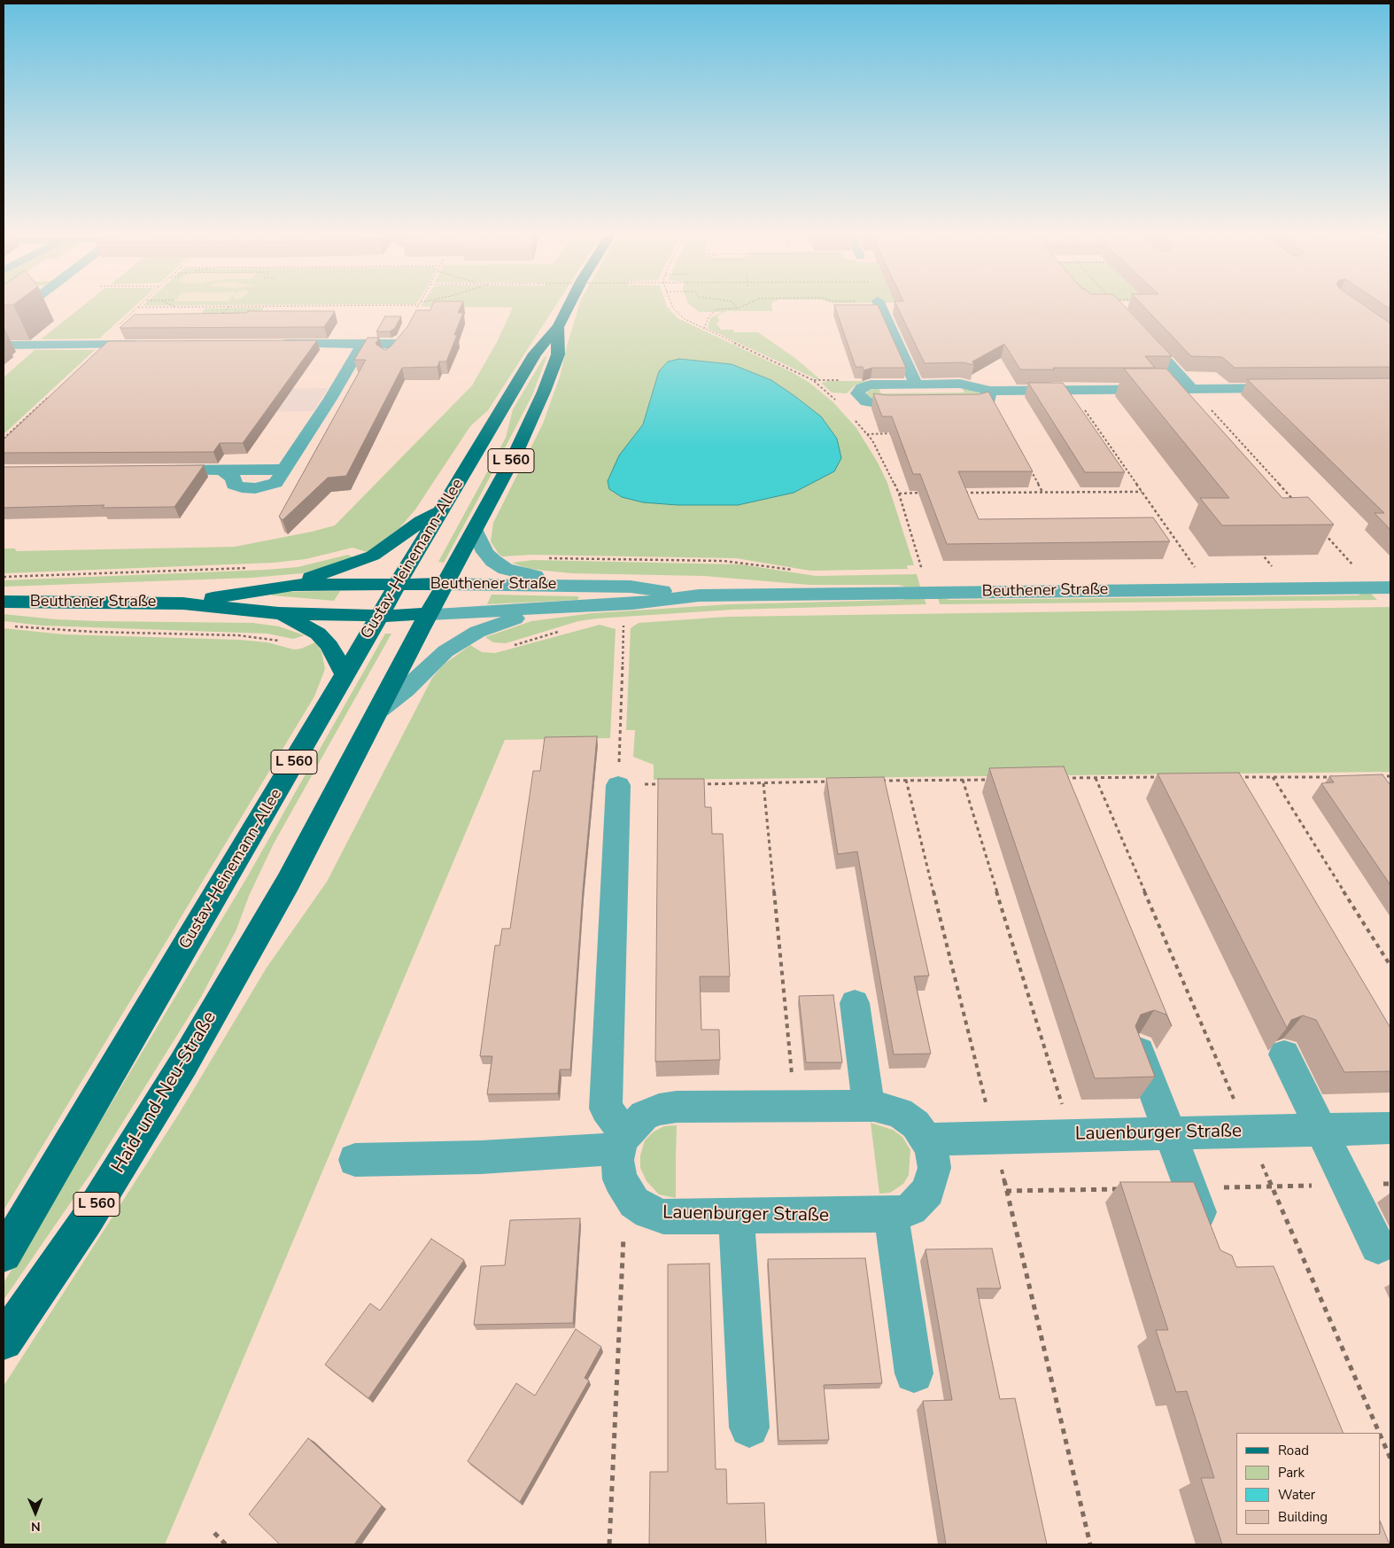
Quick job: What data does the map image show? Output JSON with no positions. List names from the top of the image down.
{
  "streets": {
    "main road": [
      "L 560",
      "Gustav-Heinemann-Allee",
      "Beuthener Straße",
      "Haid-und-Neu-Straße"
    ],
    "street": ["Lauenburger Straße"]
  },
  "crossings": [
    ["Gustav-Heinemann-Allee", "Beuthener Straße"],
    ["Gustav-Heinemann-Allee", "Haid-und-Neu-Straße"]
  ],
  "legend": [
    "Road",
    "Park",
    "Water",
    "Building"
  ],
  "north": "bottom"
}
